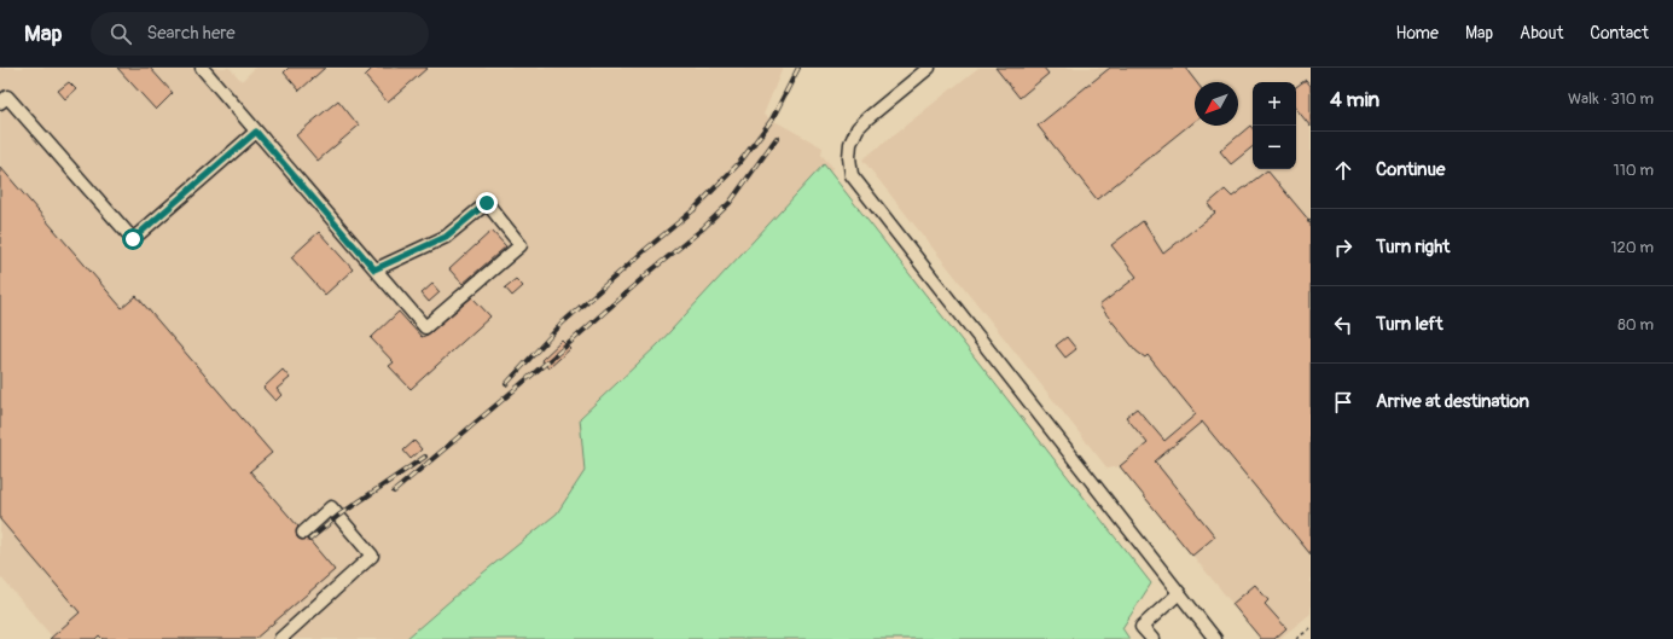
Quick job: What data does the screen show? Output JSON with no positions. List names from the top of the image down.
{
  "north": "bottom left",
  "page": {
    "header": "Map",
    "search": "Search here",
    "nav": [
      "Home",
      "Map",
      "About",
      "Contact"
    ],
    "heading": ["4 min", "Walk · 310 m"],
    "map_buttons": ["+", "−"],
    "list": [
      ["Continue", "110 m"],
      ["Turn right", "120 m"],
      ["Turn left", "80 m"],
      "Arrive at destination"
    ]
  }
}
